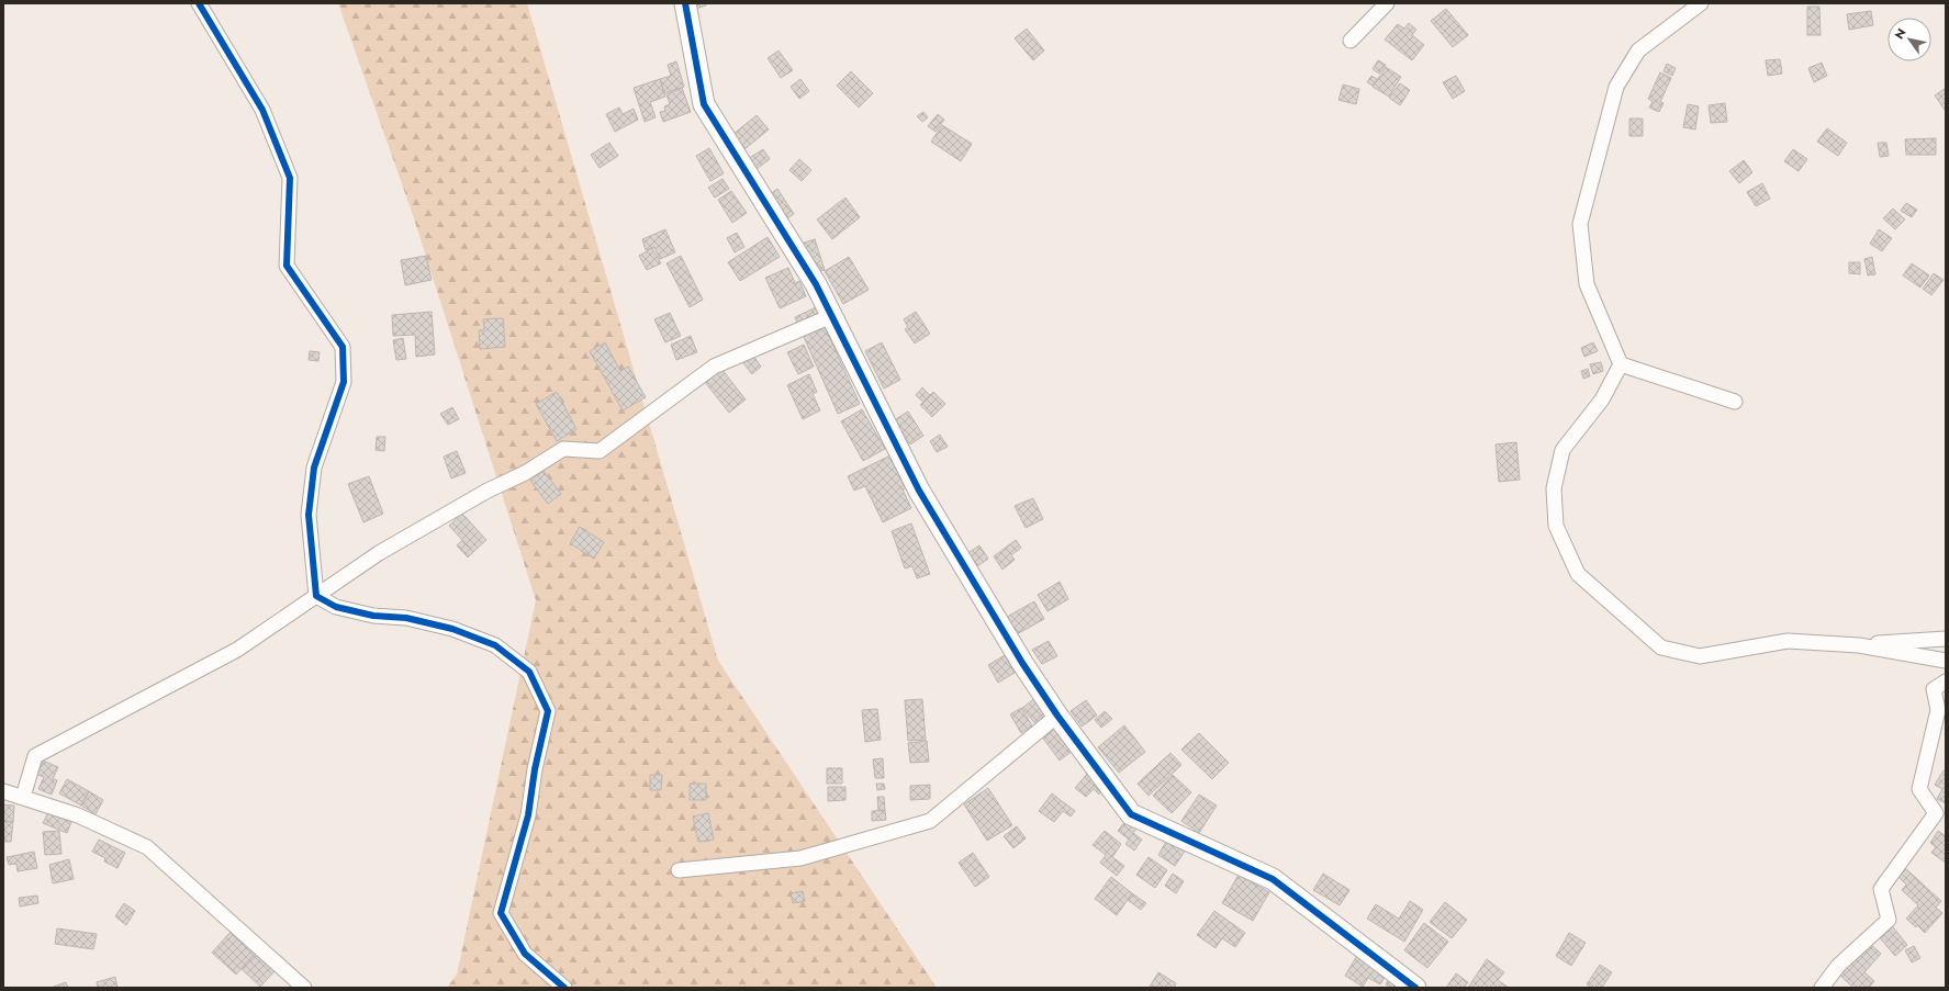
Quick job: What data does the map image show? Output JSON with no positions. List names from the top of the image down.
{
  "north": "top left"
}
